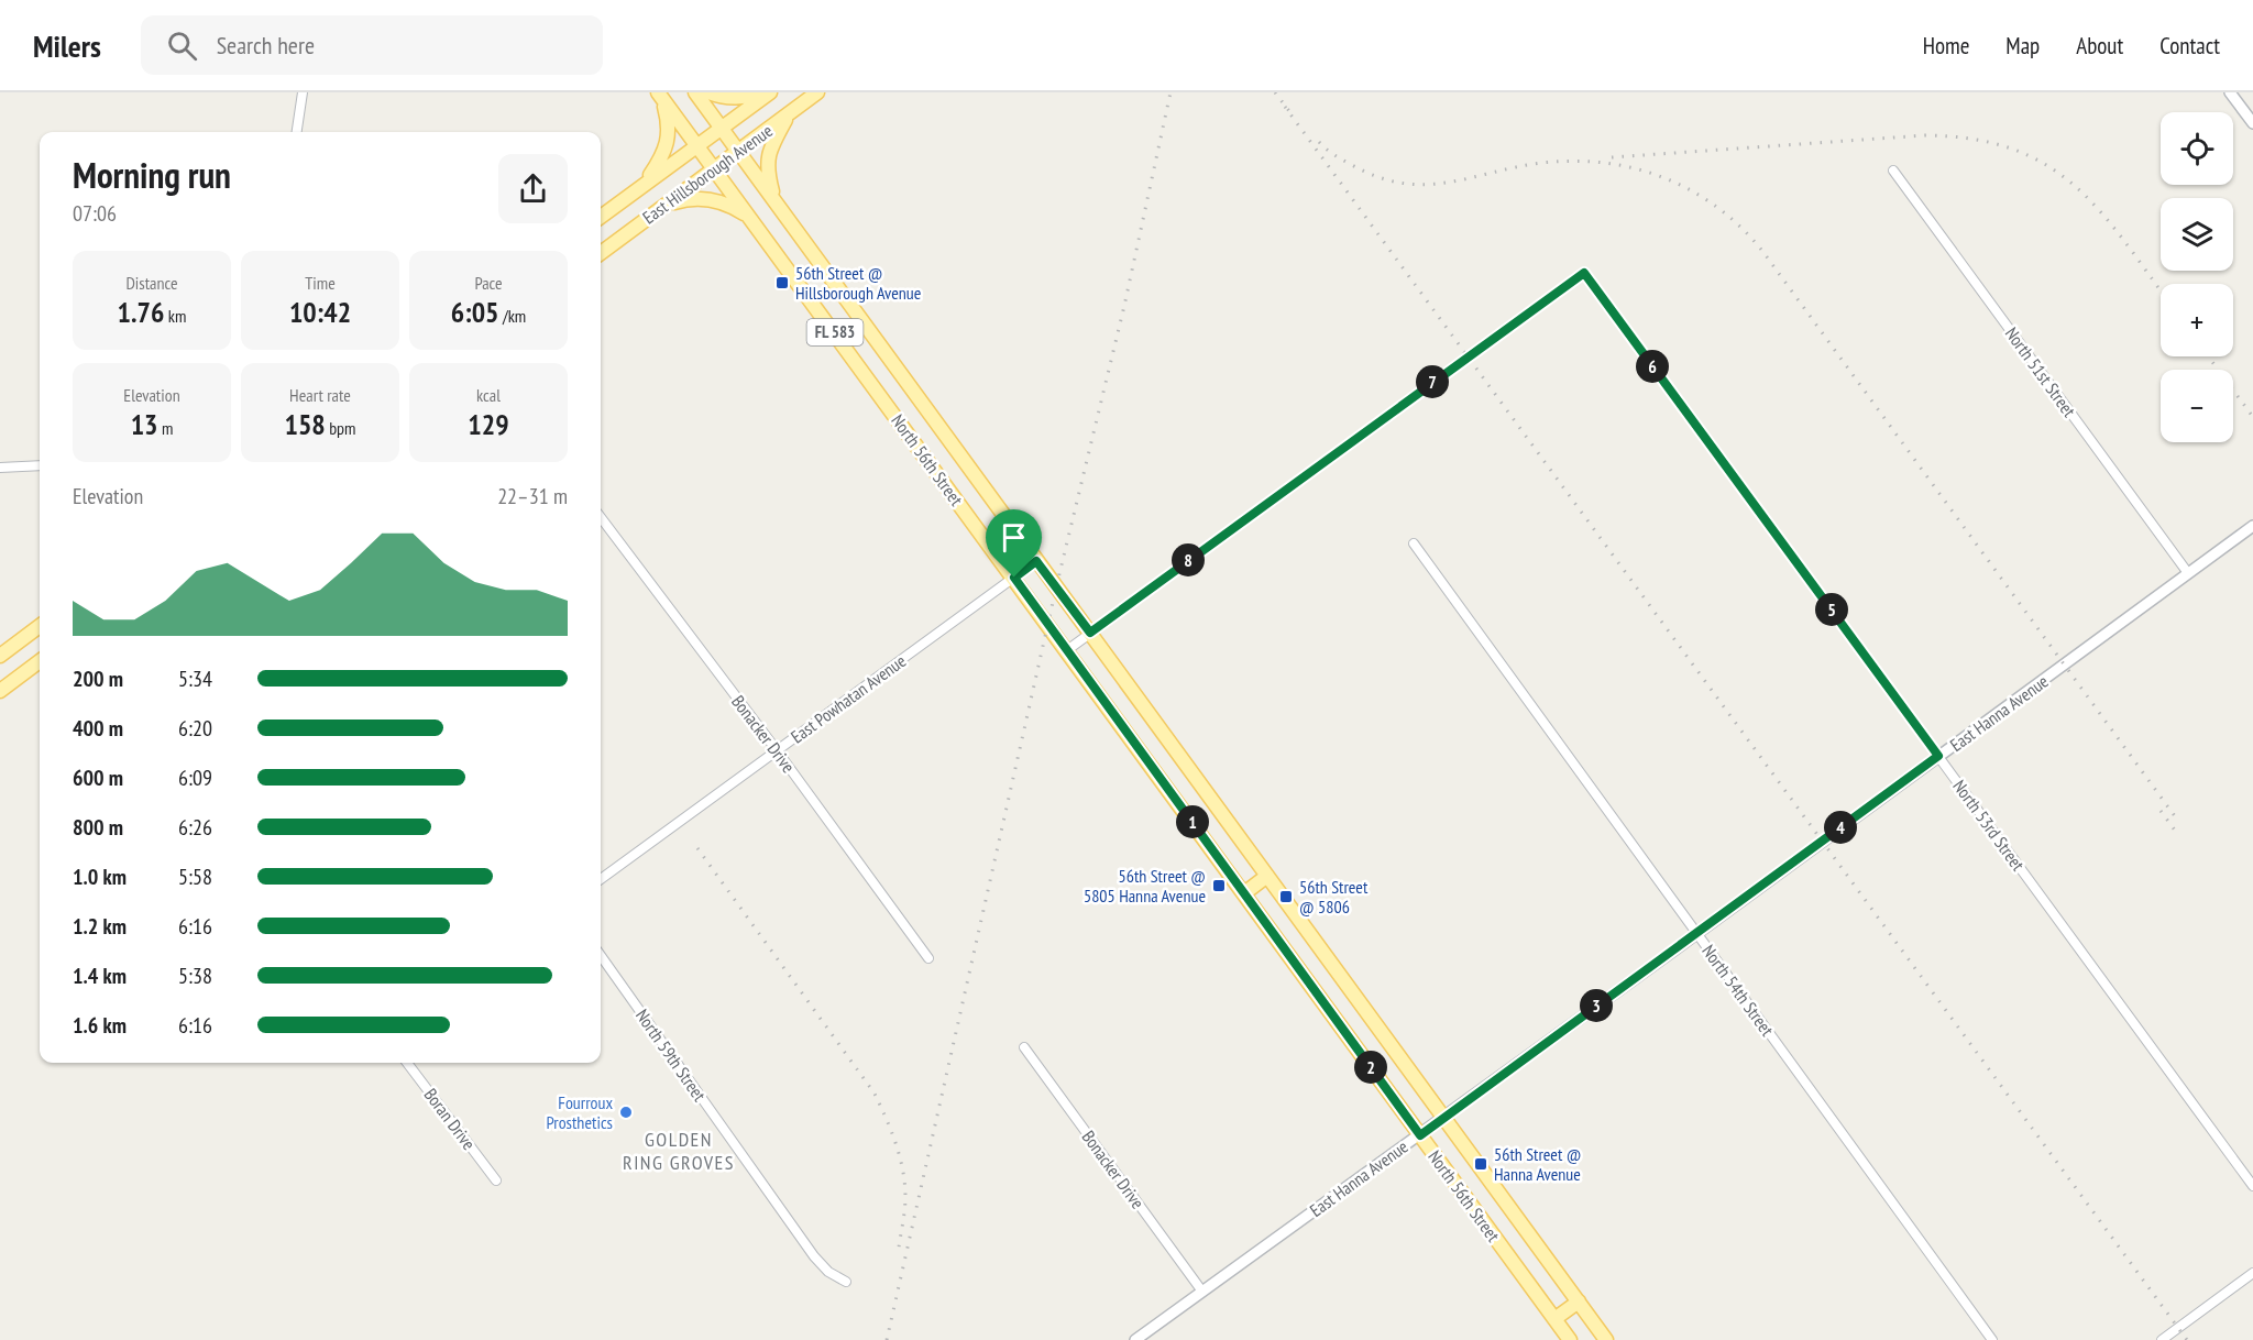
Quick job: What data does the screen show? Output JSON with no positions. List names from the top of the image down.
{
  "streets": {
    "main road": ["East Hillsborough Avenue", "FL 583", "North 56th Street"],
    "street": [
      "North 51st Street",
      "East Powhatan Avenue",
      "East Hanna Avenue",
      "Bonacker Drive",
      "North 53rd Street",
      "North 54th Street",
      "North 59th Street",
      "Boran Drive"
    ]
  },
  "crossings": [
    ["East Hillsborough Avenue", "North 56th Street"],
    ["North 51st Street", "East Hanna Avenue"],
    ["North 56th Street", "East Powhatan Avenue"],
    ["North 56th Street", "East Hanna Avenue"],
    ["North 56th Street", "North 53rd Street"],
    ["East Powhatan Avenue", "Bonacker Drive"],
    ["East Hanna Avenue", "Bonacker Drive"],
    ["East Hanna Avenue", "North 53rd Street"],
    ["East Hanna Avenue", "North 54th Street"]
  ],
  "districts": ["GOLDEN RING GROVES"],
  "places": {
    "transit": [
      "56th Street @ Hillsborough Avenue",
      "56th Street @ 5805 Hanna Avenue",
      "56th Street @ 5806",
      "56th Street @ Hanna Avenue"
    ],
    "other": ["Fourroux Prosthetics"]
  },
  "page": {
    "header": "Milers",
    "search": "Search here",
    "nav": [
      "Home",
      "Map",
      "About",
      "Contact"
    ],
    "map_buttons": ["+", "−"],
    "heading": ["Morning run", "07:06"],
    "stats": [
      ["Distance", "1.76 km"],
      ["Time", "10:42"],
      ["Pace", "6:05 /km"],
      ["Elevation", "13 m"],
      ["Heart rate", "158 bpm"],
      ["kcal", "129"]
    ],
    "pins": [
      "6",
      "7",
      "8",
      "5",
      "1",
      "4",
      "3",
      "2"
    ],
    "chart": ["Elevation", "22–31 m"],
    "list": [
      {
        "name": "200 m",
        "note": "5:34"
      },
      {
        "name": "400 m",
        "note": "6:20"
      },
      {
        "name": "600 m",
        "note": "6:09"
      },
      {
        "name": "800 m",
        "note": "6:26"
      },
      {
        "name": "1.0 km",
        "note": "5:58"
      },
      {
        "name": "1.2 km",
        "note": "6:16"
      },
      {
        "name": "1.4 km",
        "note": "5:38"
      },
      {
        "name": "1.6 km",
        "note": "6:16"
      }
    ]
  }
}
